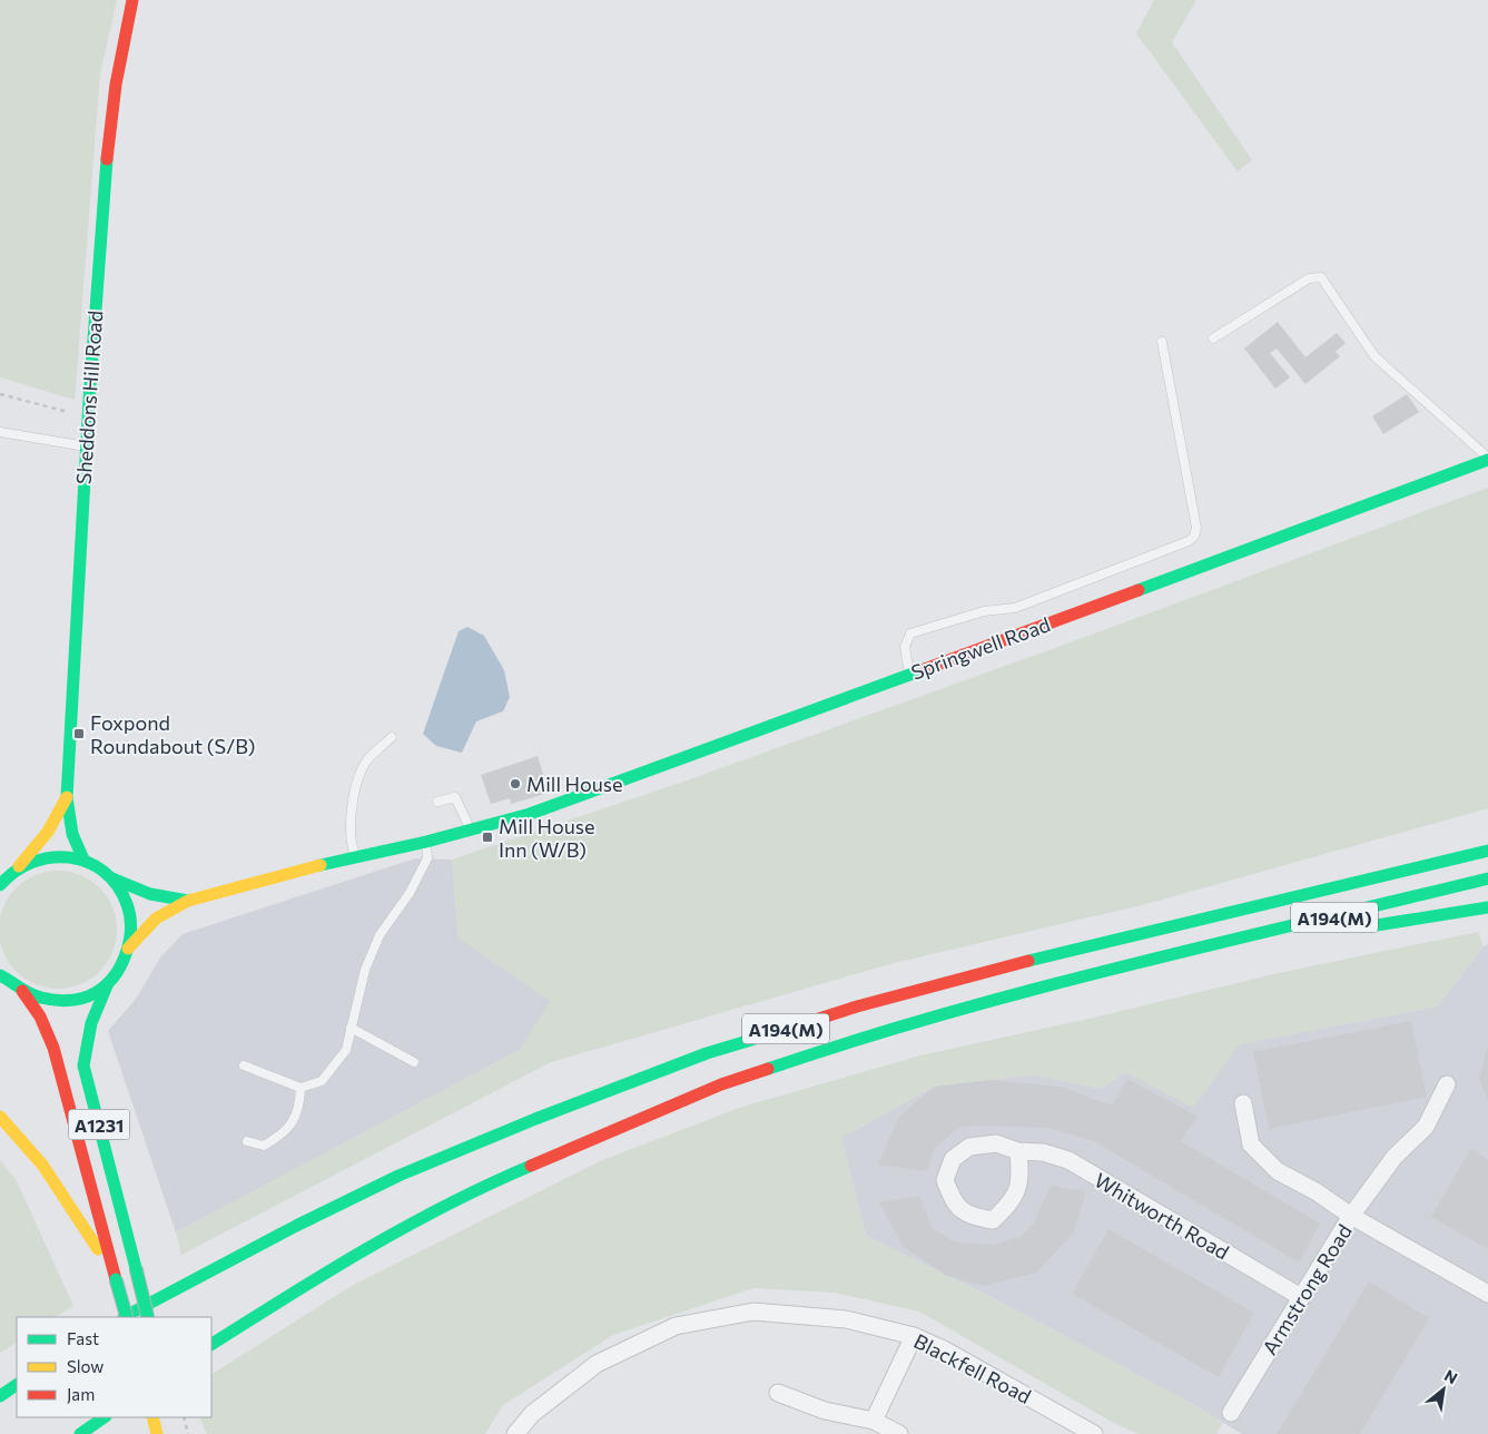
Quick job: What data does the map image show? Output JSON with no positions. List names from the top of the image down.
{
  "streets": {
    "main road": [
      "Sheddons Hill Road",
      "Springwell Road",
      "A194(M)",
      "A1231"
    ],
    "street": ["Whitworth Road", "Armstrong Road", "Blackfell Road"]
  },
  "crossings": [
    ["Whitworth Road", "Armstrong Road"]
  ],
  "places": {
    "transit": ["Foxpond Roundabout (S/B)", "Mill House Inn (W/B)"],
    "other": ["Mill House"]
  },
  "legend": ["Fast", "Slow", "Jam"],
  "north": "top right"
}
